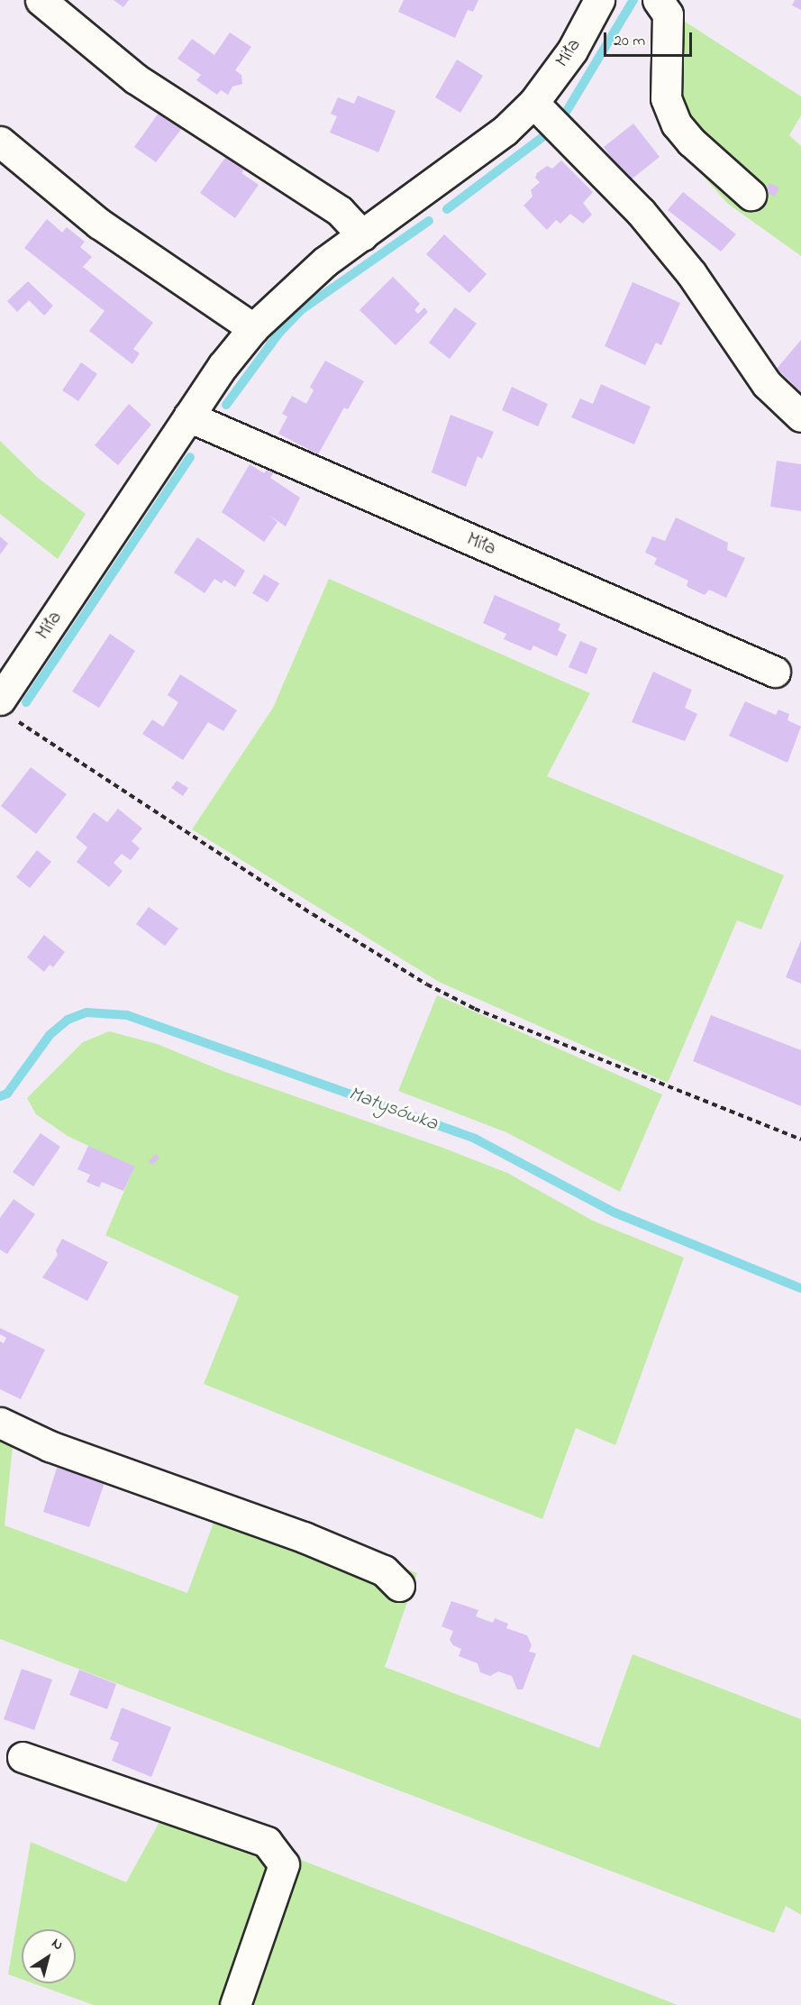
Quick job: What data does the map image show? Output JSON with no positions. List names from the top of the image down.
{
  "streets": {
    "street": ["Miła"]
  },
  "water": ["Matysówka"],
  "scale_bar": "20 m",
  "north": "top right"
}
